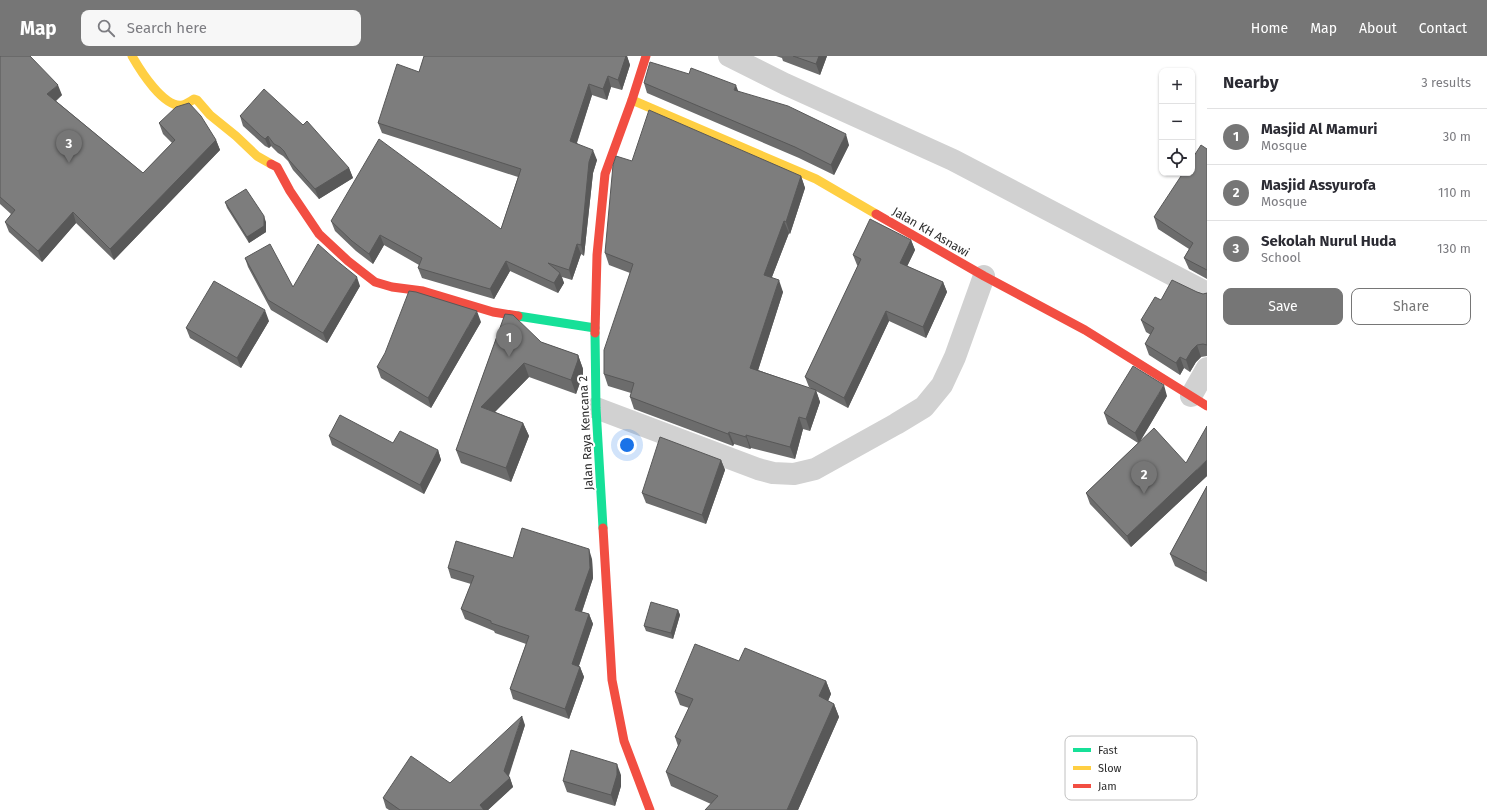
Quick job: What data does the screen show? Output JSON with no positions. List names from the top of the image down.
{
  "streets": {
    "street": ["Jalan KH Asnawi", "Jalan Raya Kencana 2"]
  },
  "crossings": [
    ["Jalan KH Asnawi", "Jalan Raya Kencana 2"]
  ],
  "legend": ["Fast", "Slow", "Jam"],
  "page": {
    "header": "Map",
    "search": "Search here",
    "nav": [
      "Home",
      "Map",
      "About",
      "Contact"
    ],
    "heading": ["Nearby", "3 results"],
    "map_buttons": ["+", "−"],
    "list": [
      {
        "mark": "1",
        "name": "Masjid Al Mamuri",
        "note": "Mosque",
        "value": "30 m"
      },
      {
        "mark": "2",
        "name": "Masjid Assyurofa",
        "note": "Mosque",
        "value": "110 m"
      },
      {
        "mark": "3",
        "name": "Sekolah Nurul Huda",
        "note": "School",
        "value": "130 m"
      }
    ],
    "pins": ["3", "1", "2"],
    "buttons": ["Save", "Share"]
  }
}
